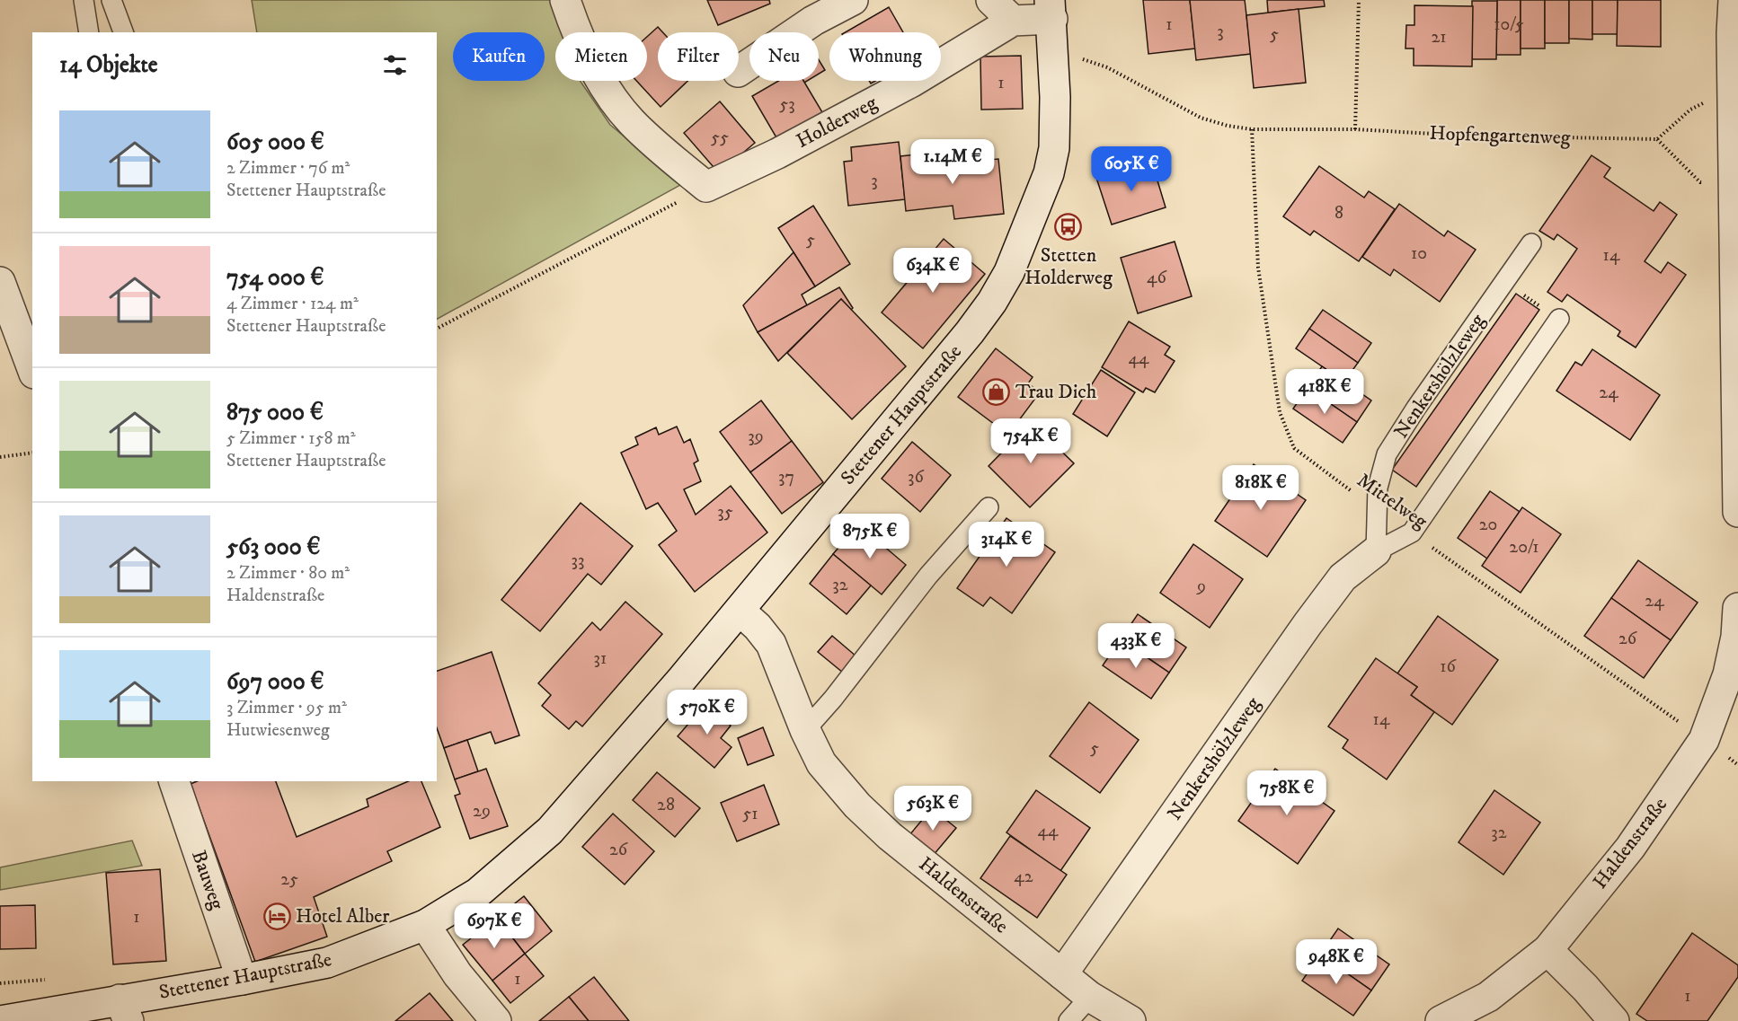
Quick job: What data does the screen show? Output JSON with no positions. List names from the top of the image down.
{
  "streets": {
    "street": [
      "Holderweg",
      "Nenkershölzleweg",
      "Stettener Hauptstraße",
      "Haldenstraße",
      "Bauweg"
    ],
    "path": ["Hopfengartenweg", "Mittelweg"]
  },
  "crossings": [
    ["Holderweg", "Stettener Hauptstraße"],
    ["Hopfengartenweg", "Stettener Hauptstraße"],
    ["Hopfengartenweg", "Mittelweg"],
    ["Nenkershölzleweg", "Mittelweg"],
    ["Nenkershölzleweg", "Haldenstraße"],
    ["Stettener Hauptstraße", "Haldenstraße"],
    ["Stettener Hauptstraße", "Bauweg"],
    ["Mittelweg", "Haldenstraße"]
  ],
  "places": {
    "bus stop": ["Stetten Holderweg"],
    "shop": ["Trau Dich"],
    "hotel": ["Hotel Alber"]
  },
  "house_numbers": [
    "1",
    "10/5",
    "3",
    "5",
    "21",
    "1",
    "53",
    "55",
    "3",
    "8",
    "5",
    "10",
    "14",
    "46",
    "44",
    "24",
    "39",
    "37",
    "36",
    "35",
    "20",
    "20/1",
    "33",
    "32",
    "9",
    "24",
    "26",
    "31",
    "16",
    "14",
    "5",
    "28",
    "29",
    "51",
    "44",
    "32",
    "26",
    "42",
    "25",
    "1",
    "1",
    "1"
  ],
  "page": {
    "chip": [
      "Kaufen",
      "Mieten",
      "Filter",
      "Neu",
      "Wohnung"
    ],
    "heading": "14 Objekte",
    "list": [
      {
        "name": "605 000 €",
        "note": "2 Zimmer · 76 m² · Stettener Hauptstraße"
      },
      {
        "name": "754 000 €",
        "note": "4 Zimmer · 124 m² · Stettener Hauptstraße"
      },
      {
        "name": "875 000 €",
        "note": "5 Zimmer · 158 m² · Stettener Hauptstraße"
      },
      {
        "name": "563 000 €",
        "note": "2 Zimmer · 80 m² · Haldenstraße"
      },
      {
        "name": "697 000 €",
        "note": "3 Zimmer · 95 m² · Hutwiesenweg"
      }
    ],
    "price": [
      "1.14M €",
      "605K €",
      "634K €",
      "418K €",
      "754K €",
      "818K €",
      "875K €",
      "314K €",
      "433K €",
      "570K €",
      "758K €",
      "563K €",
      "697K €",
      "948K €"
    ]
  }
}
